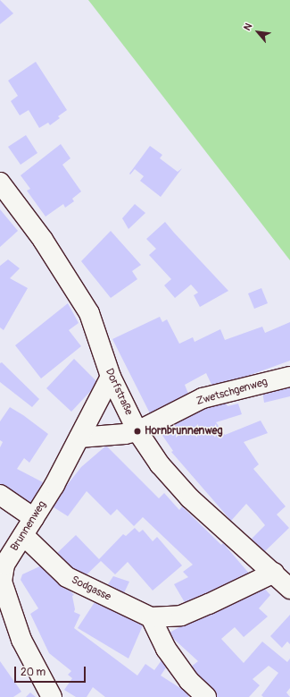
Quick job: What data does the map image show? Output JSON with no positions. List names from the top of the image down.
{
  "streets": {
    "street": [
      "Dorfstraße",
      "Zwetschgenweg",
      "Brunnenweg",
      "Sodgasse"
    ]
  },
  "crossings": [
    ["Dorfstraße", "Zwetschgenweg"],
    ["Dorfstraße", "Brunnenweg"],
    ["Dorfstraße", "Sodgasse"],
    ["Brunnenweg", "Sodgasse"]
  ],
  "places": ["Hornbrunnenweg"],
  "scale_bar": "20 m",
  "north": "top left"
}
